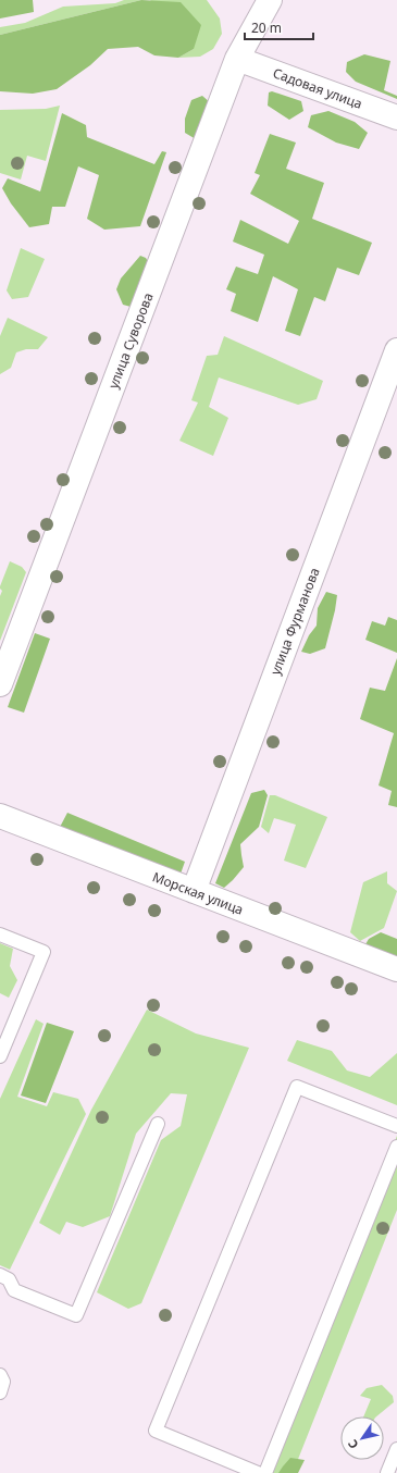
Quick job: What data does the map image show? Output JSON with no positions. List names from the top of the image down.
{
  "streets": {
    "street": [
      "Садовая улица",
      "улица Суворова",
      "улица Фурманова",
      "Морская улица"
    ]
  },
  "crossings": [
    ["Садовая улица", "улица Суворова"],
    ["улица Фурманова", "Морская улица"]
  ],
  "scale_bar": "20 m",
  "north": "bottom left"
}
